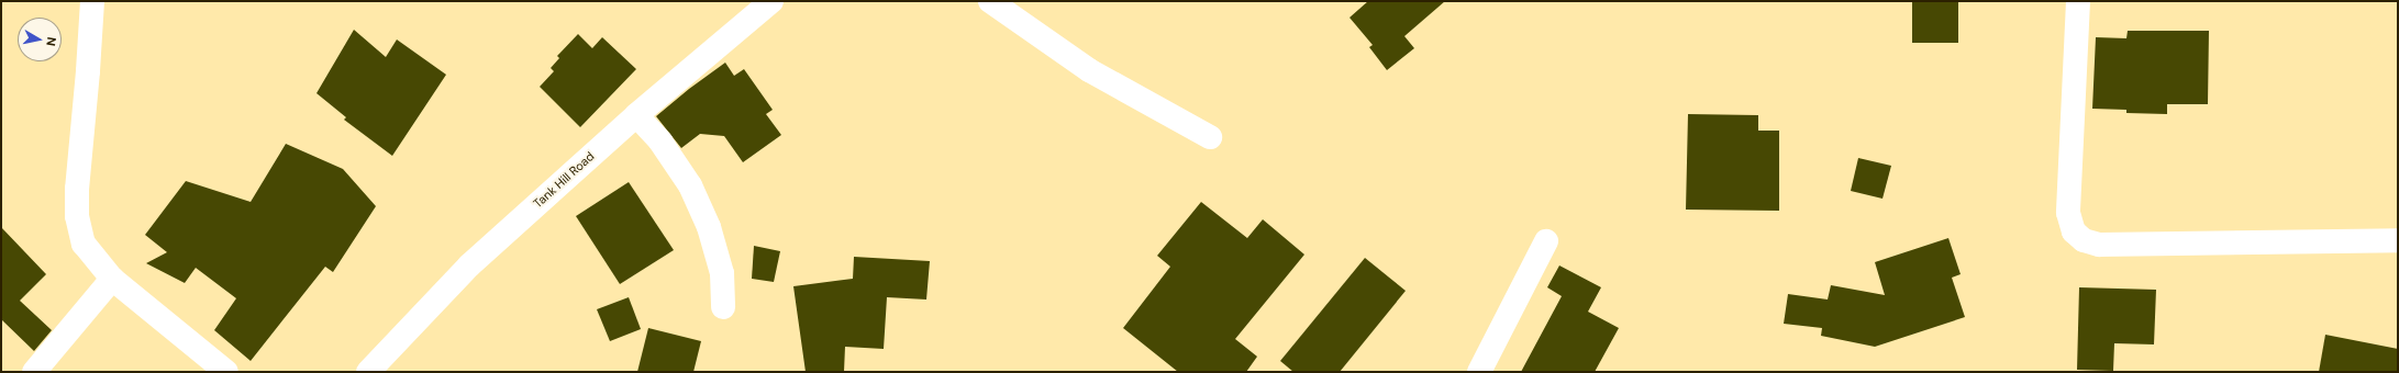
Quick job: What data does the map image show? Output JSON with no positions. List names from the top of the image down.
{
  "streets": {
    "street": ["Tank Hill Road"]
  },
  "north": "right"
}
